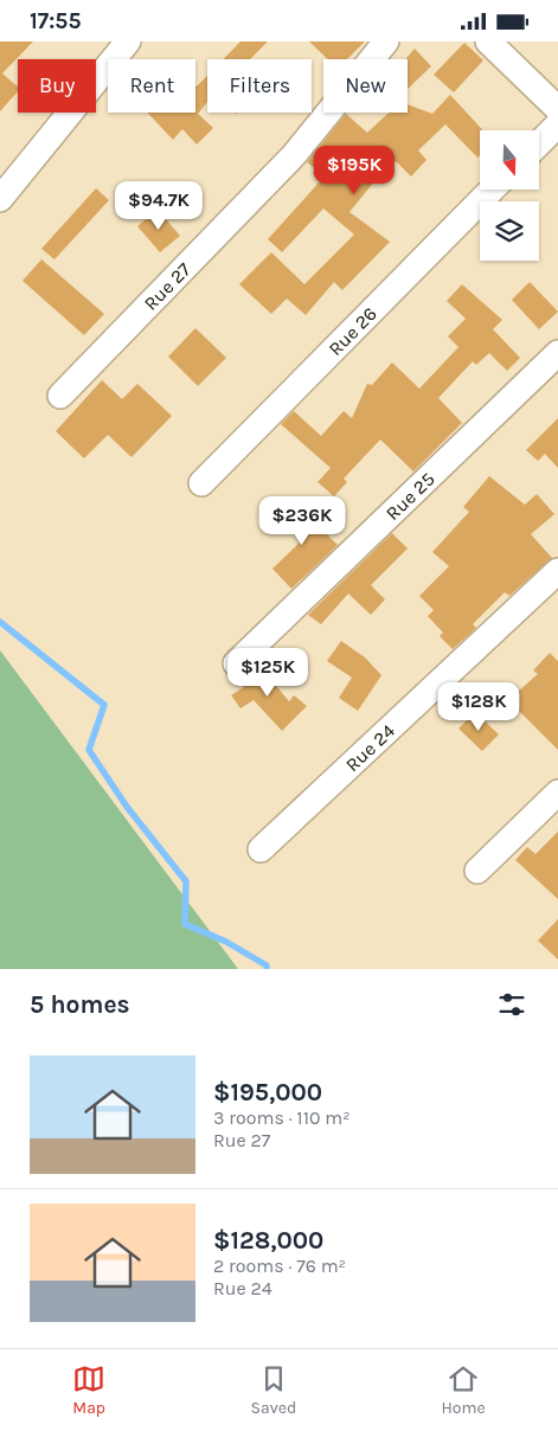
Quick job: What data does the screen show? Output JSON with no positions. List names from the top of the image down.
{
  "streets": {
    "street": [
      "Rue 27",
      "Rue 26",
      "Rue 25",
      "Rue 24"
    ]
  },
  "north": "bottom",
  "page": {
    "status": "17:55",
    "chip": [
      "Buy",
      "Rent",
      "Filters",
      "New"
    ],
    "price": [
      "$195K",
      "$94.7K",
      "$236K",
      "$125K",
      "$128K"
    ],
    "heading": "5 homes",
    "list": [
      {
        "name": "$195,000",
        "note": "3 rooms · 110 m² · Rue 27"
      },
      {
        "name": "$128,000",
        "note": "2 rooms · 76 m² · Rue 24"
      }
    ],
    "tabs": ["Map", "Saved", "Home"]
  }
}
